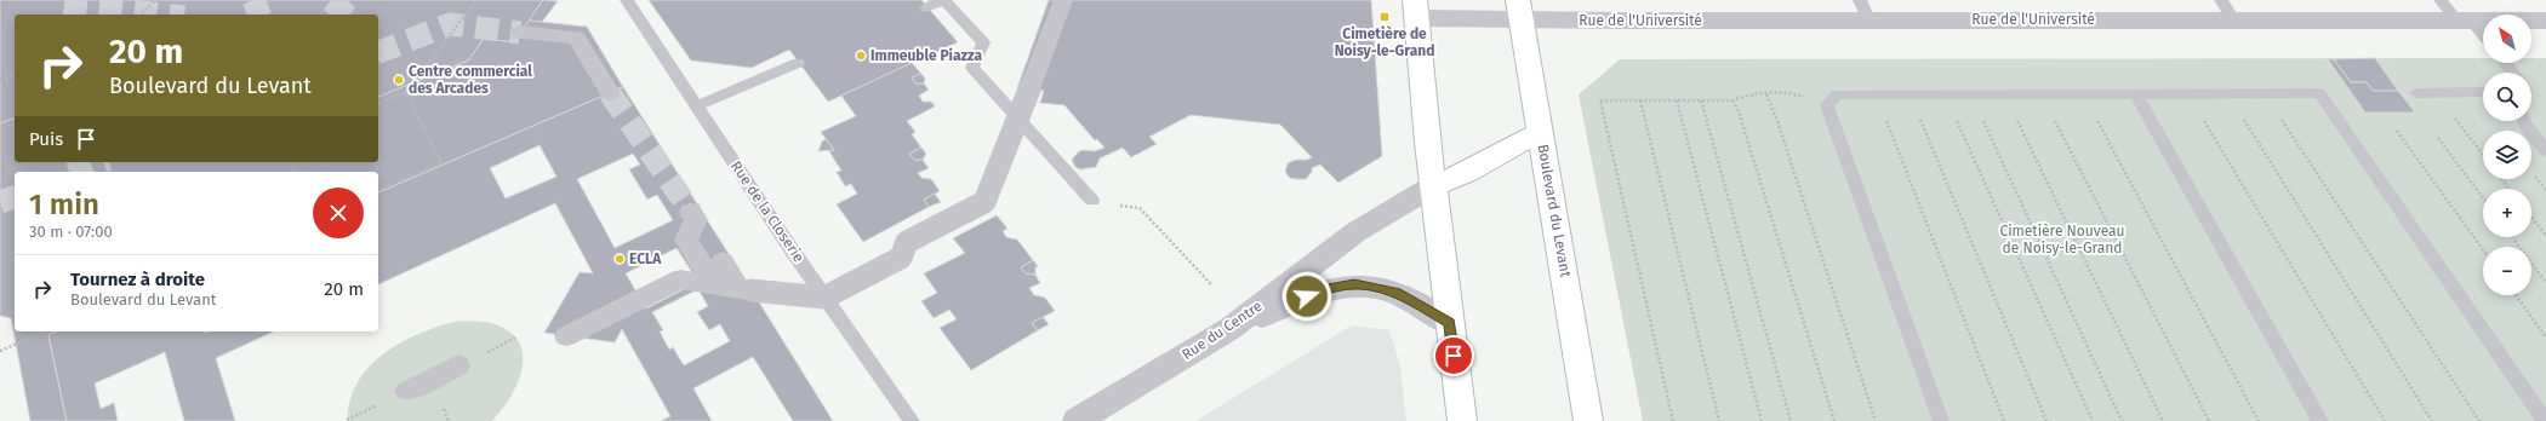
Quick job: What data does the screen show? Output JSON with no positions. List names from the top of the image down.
{
  "streets": {
    "main road": ["Boulevard du Levant"],
    "street": ["Rue de l'Université", "Rue du Centre"],
    "lane": ["Rue de la Closerie"]
  },
  "crossings": [
    ["Rue de l'Université", "Boulevard du Levant"]
  ],
  "parks": ["Cimetière Nouveau de Noisy-le-Grand"],
  "places": {
    "transit": ["Cimetière de Noisy-le-Grand"],
    "other": ["Immeuble Piazza", "Centre commercial des Arcades", "ECLA"]
  },
  "north": "top left",
  "page": {
    "map_buttons": ["+", "−"],
    "turn": ["20 m", "Boulevard du Levant"],
    "then": "Puis",
    "heading": ["1 min", "30 m · 07:00"],
    "list": [
      {
        "name": "Tournez à droite",
        "note": "Boulevard du Levant",
        "value": "20 m"
      }
    ]
  }
}
